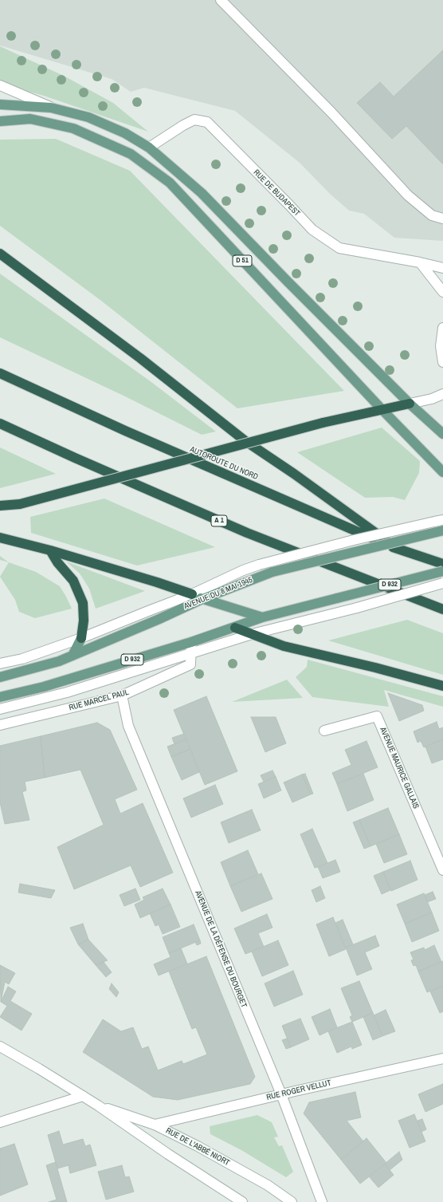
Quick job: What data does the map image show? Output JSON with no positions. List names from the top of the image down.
{
  "streets": {
    "highway": ["AUTOROUTE DU NORD", "A 1"],
    "main road": ["D 51", "D 932", "AVENUE DU 8 MAI 1945"],
    "street": [
      "RUE DE BUDAPEST",
      "RUE MARCEL PAUL",
      "AVENUE MAURICE GALLAIS",
      "AVENUE DE LA DÉFENSE DU BOURGET",
      "RUE ROGER VELLUT",
      "RUE DE L'ABBÉ NIORT"
    ]
  },
  "crossings": [
    ["RUE DE BUDAPEST", "D 51"],
    ["D 932", "RUE MARCEL PAUL"],
    ["RUE MARCEL PAUL", "AVENUE DE LA DÉFENSE DU BOURGET"],
    ["AVENUE DE LA DÉFENSE DU BOURGET", "RUE ROGER VELLUT"],
    ["RUE ROGER VELLUT", "RUE DE L'ABBÉ NIORT"]
  ]
}
